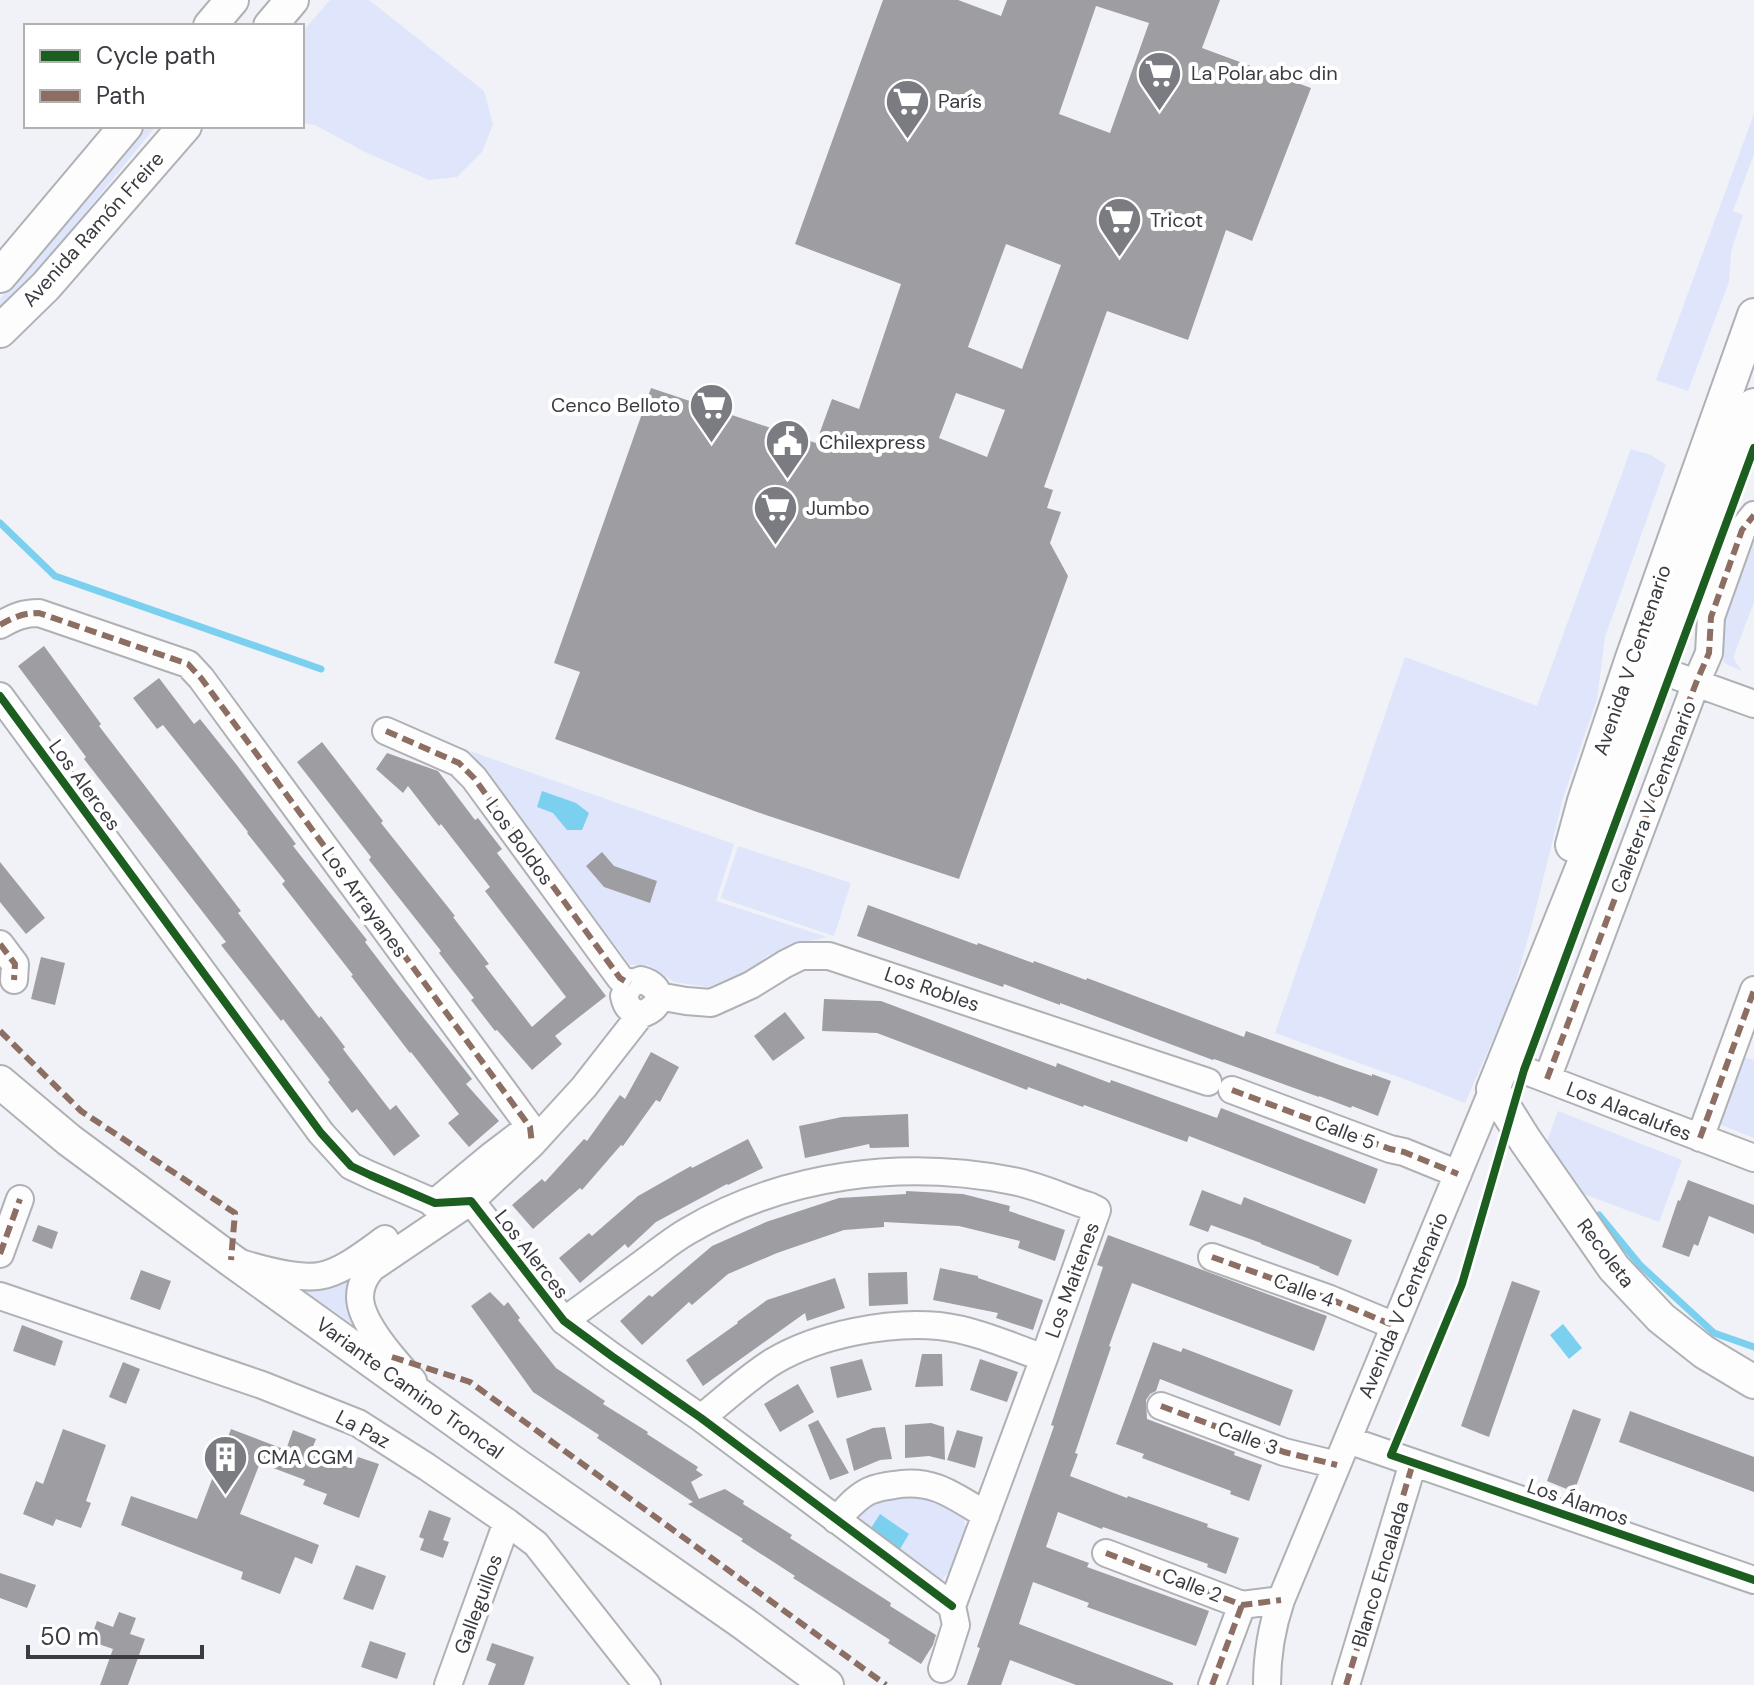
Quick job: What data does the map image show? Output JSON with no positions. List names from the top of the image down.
{
  "streets": {
    "main road": [
      "Avenida Ramón Freire",
      "Avenida V Centenario",
      "Recoleta",
      "Variante Camino Troncal"
    ],
    "street": [
      "Los Alerces",
      "Caletera V Centenario",
      "Los Boldos",
      "Los Arrayanes",
      "Los Robles",
      "Los Alacalufes",
      "Calle 5",
      "Los Maitenes",
      "Calle 4",
      "La Paz",
      "Calle 3",
      "Los Álamos",
      "Blanco Encalada",
      "Calle 2",
      "Galleguillos"
    ]
  },
  "crossings": [
    ["Avenida V Centenario", "Los Alacalufes"],
    ["Avenida V Centenario", "Calle 5"],
    ["Avenida V Centenario", "Recoleta"],
    ["Avenida V Centenario", "Calle 4"],
    ["Avenida V Centenario", "Calle 3"],
    ["Avenida V Centenario", "Los Álamos"],
    ["Avenida V Centenario", "Calle 2"],
    ["Los Alerces", "Los Maitenes"],
    ["Caletera V Centenario", "Los Alacalufes"],
    ["Los Boldos", "Los Robles"],
    ["Los Robles", "Calle 5"],
    ["Los Alacalufes", "Recoleta"],
    ["La Paz", "Galleguillos"],
    ["Los Álamos", "Blanco Encalada"]
  ],
  "places": {
    "supermarket": [
      "La Polar abc din",
      "París",
      "Tricot",
      "Cenco Belloto",
      "Jumbo"
    ],
    "public building": ["Chilexpress"],
    "building": ["CMA CGM"]
  },
  "legend": ["Cycle path", "Path"],
  "scale_bar": "50 m"
}
